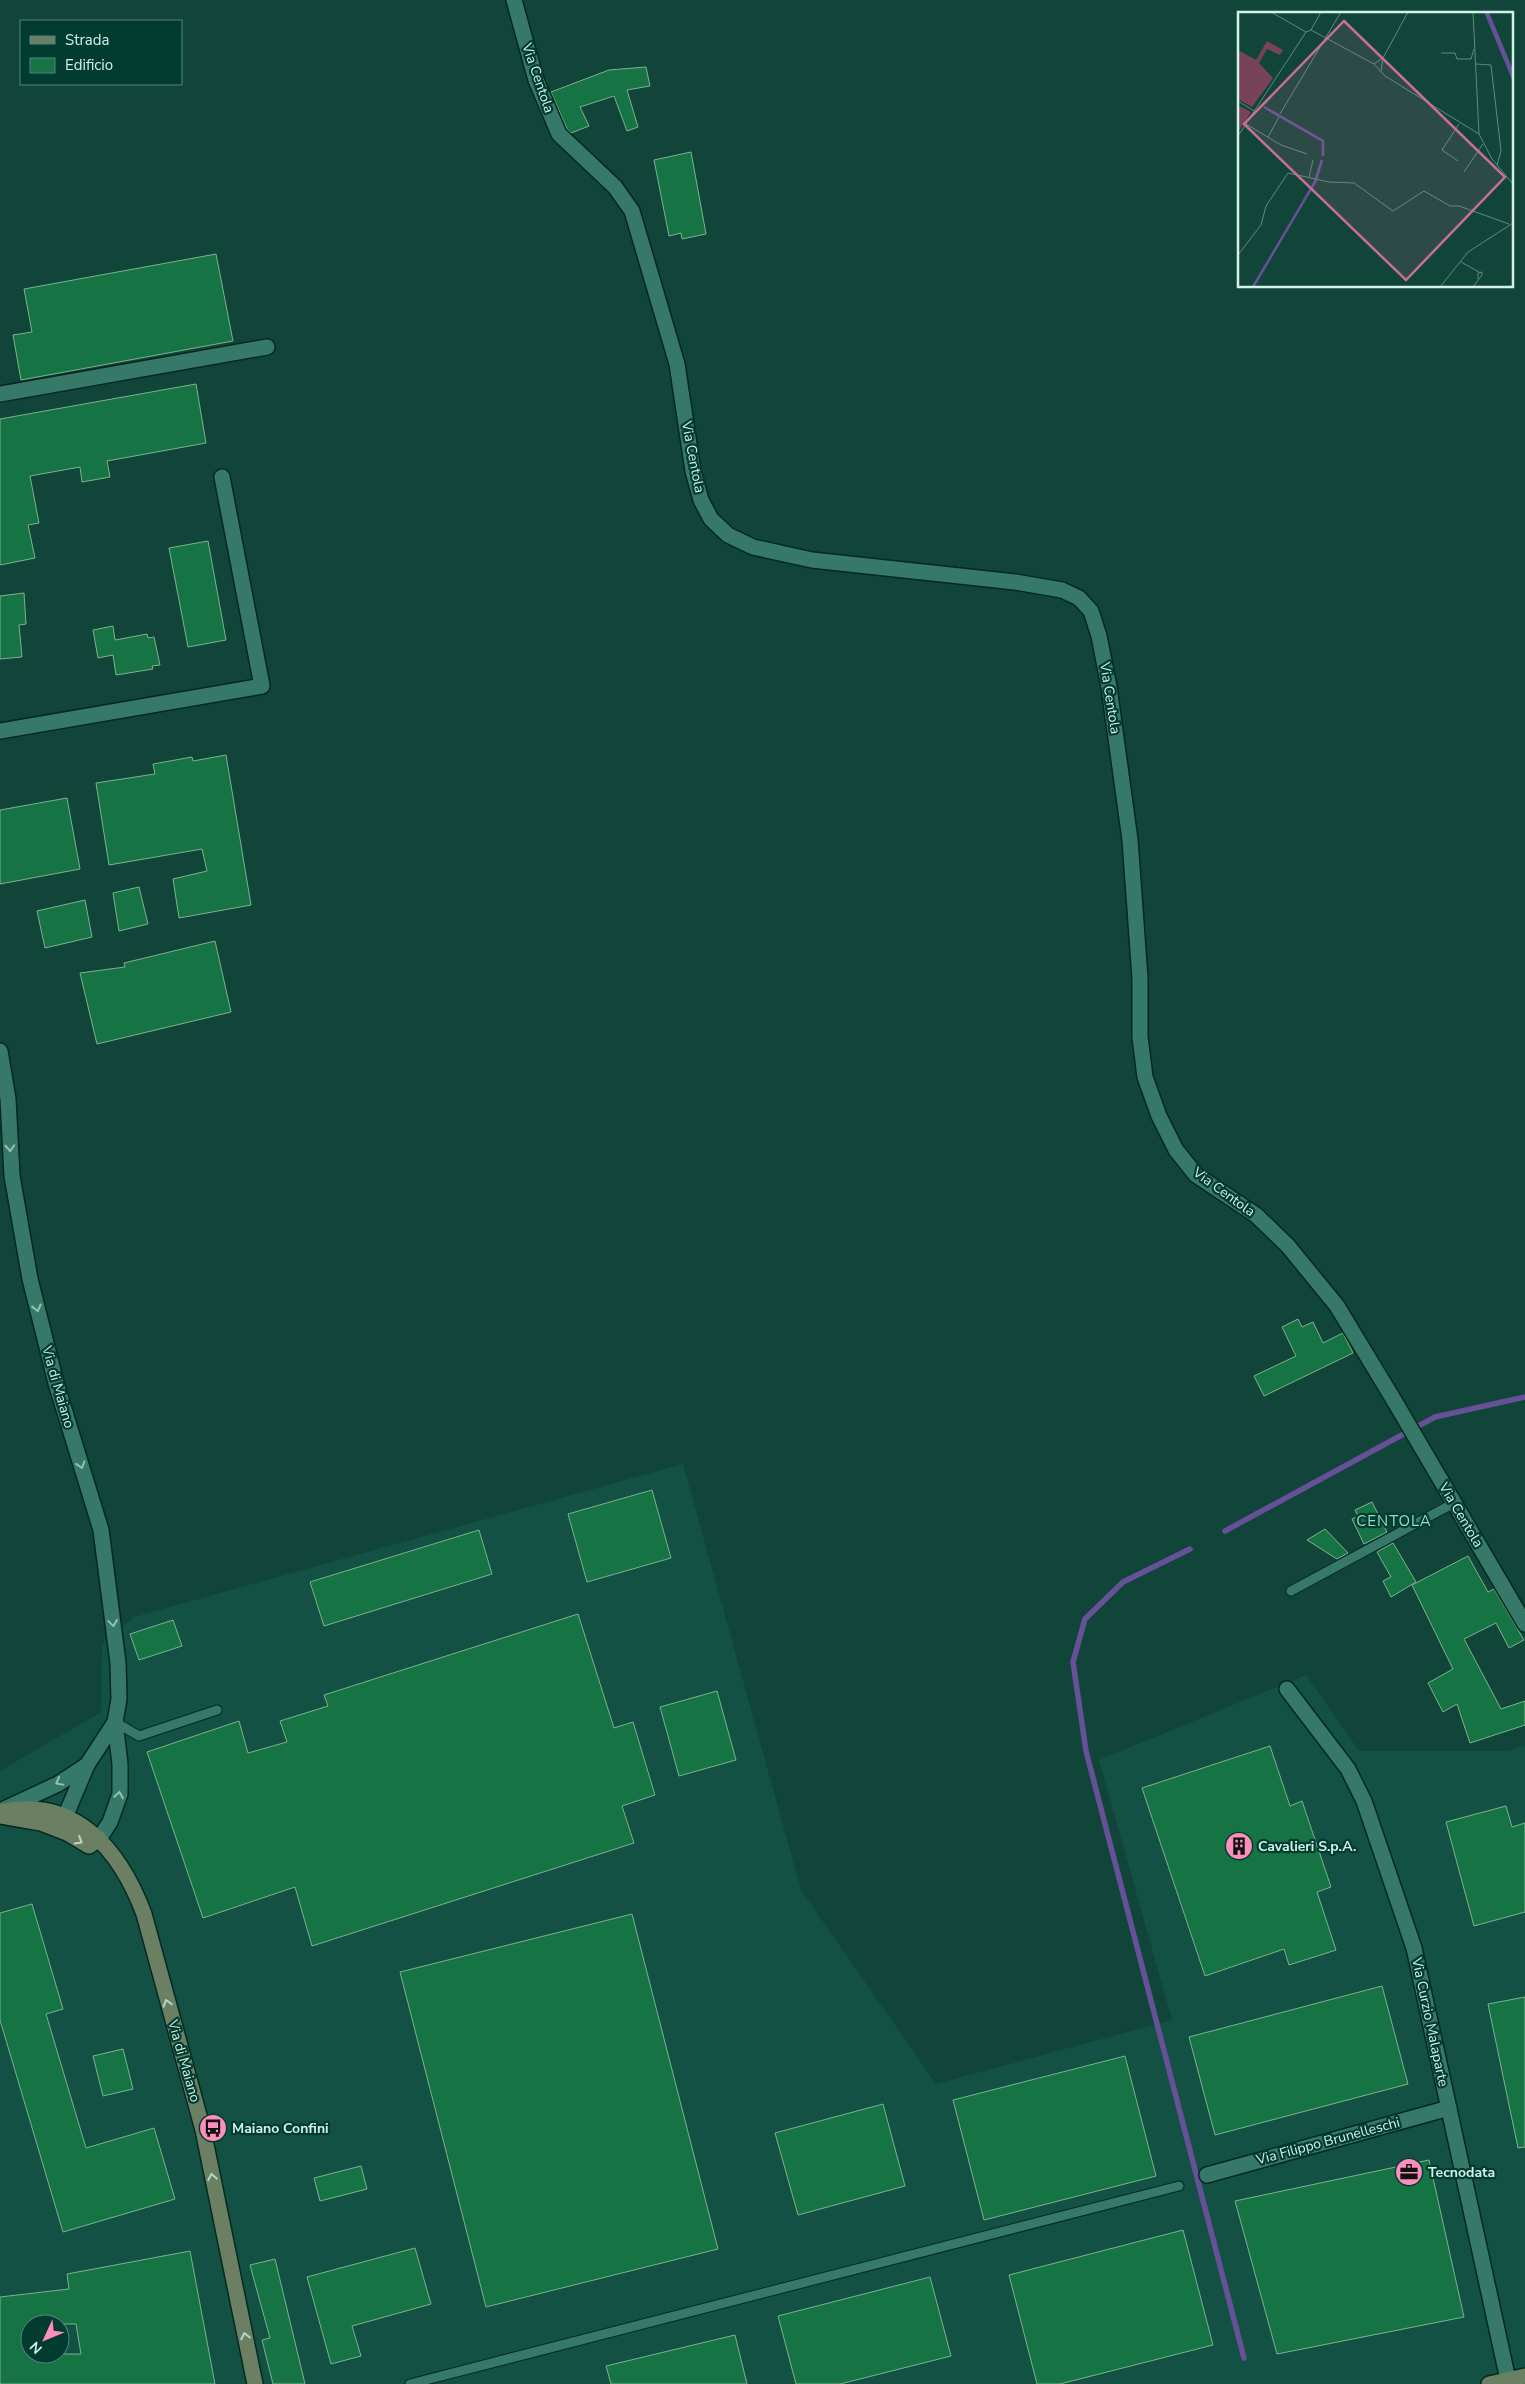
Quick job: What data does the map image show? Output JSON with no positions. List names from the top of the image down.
{
  "streets": {
    "street": [
      "Via Centola",
      "Via di Maiano",
      "Via Curzio Malaparte",
      "Via Filippo Brunelleschi"
    ]
  },
  "crossings": [
    ["Via Curzio Malaparte", "Via Filippo Brunelleschi"]
  ],
  "districts": ["CENTOLA"],
  "places": {
    "building": ["Cavalieri S.p.A."],
    "bus stop": ["Maiano Confini"],
    "office": ["Tecnodata"]
  },
  "legend": ["Strada", "Edificio"],
  "north": "bottom left"
}
